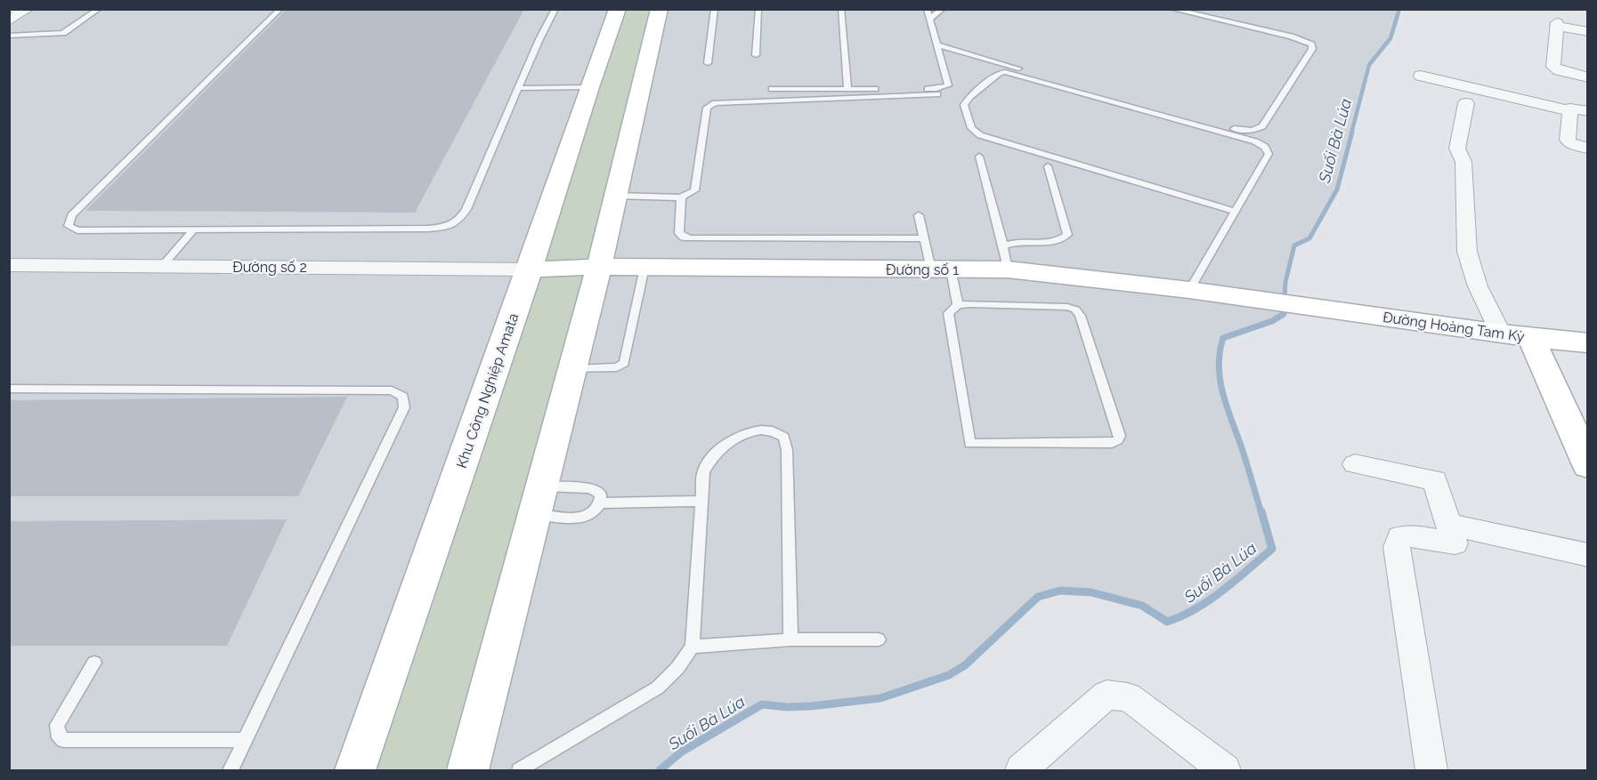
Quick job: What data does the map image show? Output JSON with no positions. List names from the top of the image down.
{
  "streets": {
    "street": [
      "Đường số 2",
      "Đường số 1",
      "Đường Hoàng Tam Kỳ",
      "Khu Công Nghiệp Amata"
    ]
  },
  "crossings": [
    ["Đường số 2", "Đường số 1"],
    ["Đường số 2", "Khu Công Nghiệp Amata"],
    ["Đường số 1", "Đường Hoàng Tam Kỳ"],
    ["Đường số 1", "Khu Công Nghiệp Amata"]
  ],
  "water": ["Suối Bà Lúa"]
}
